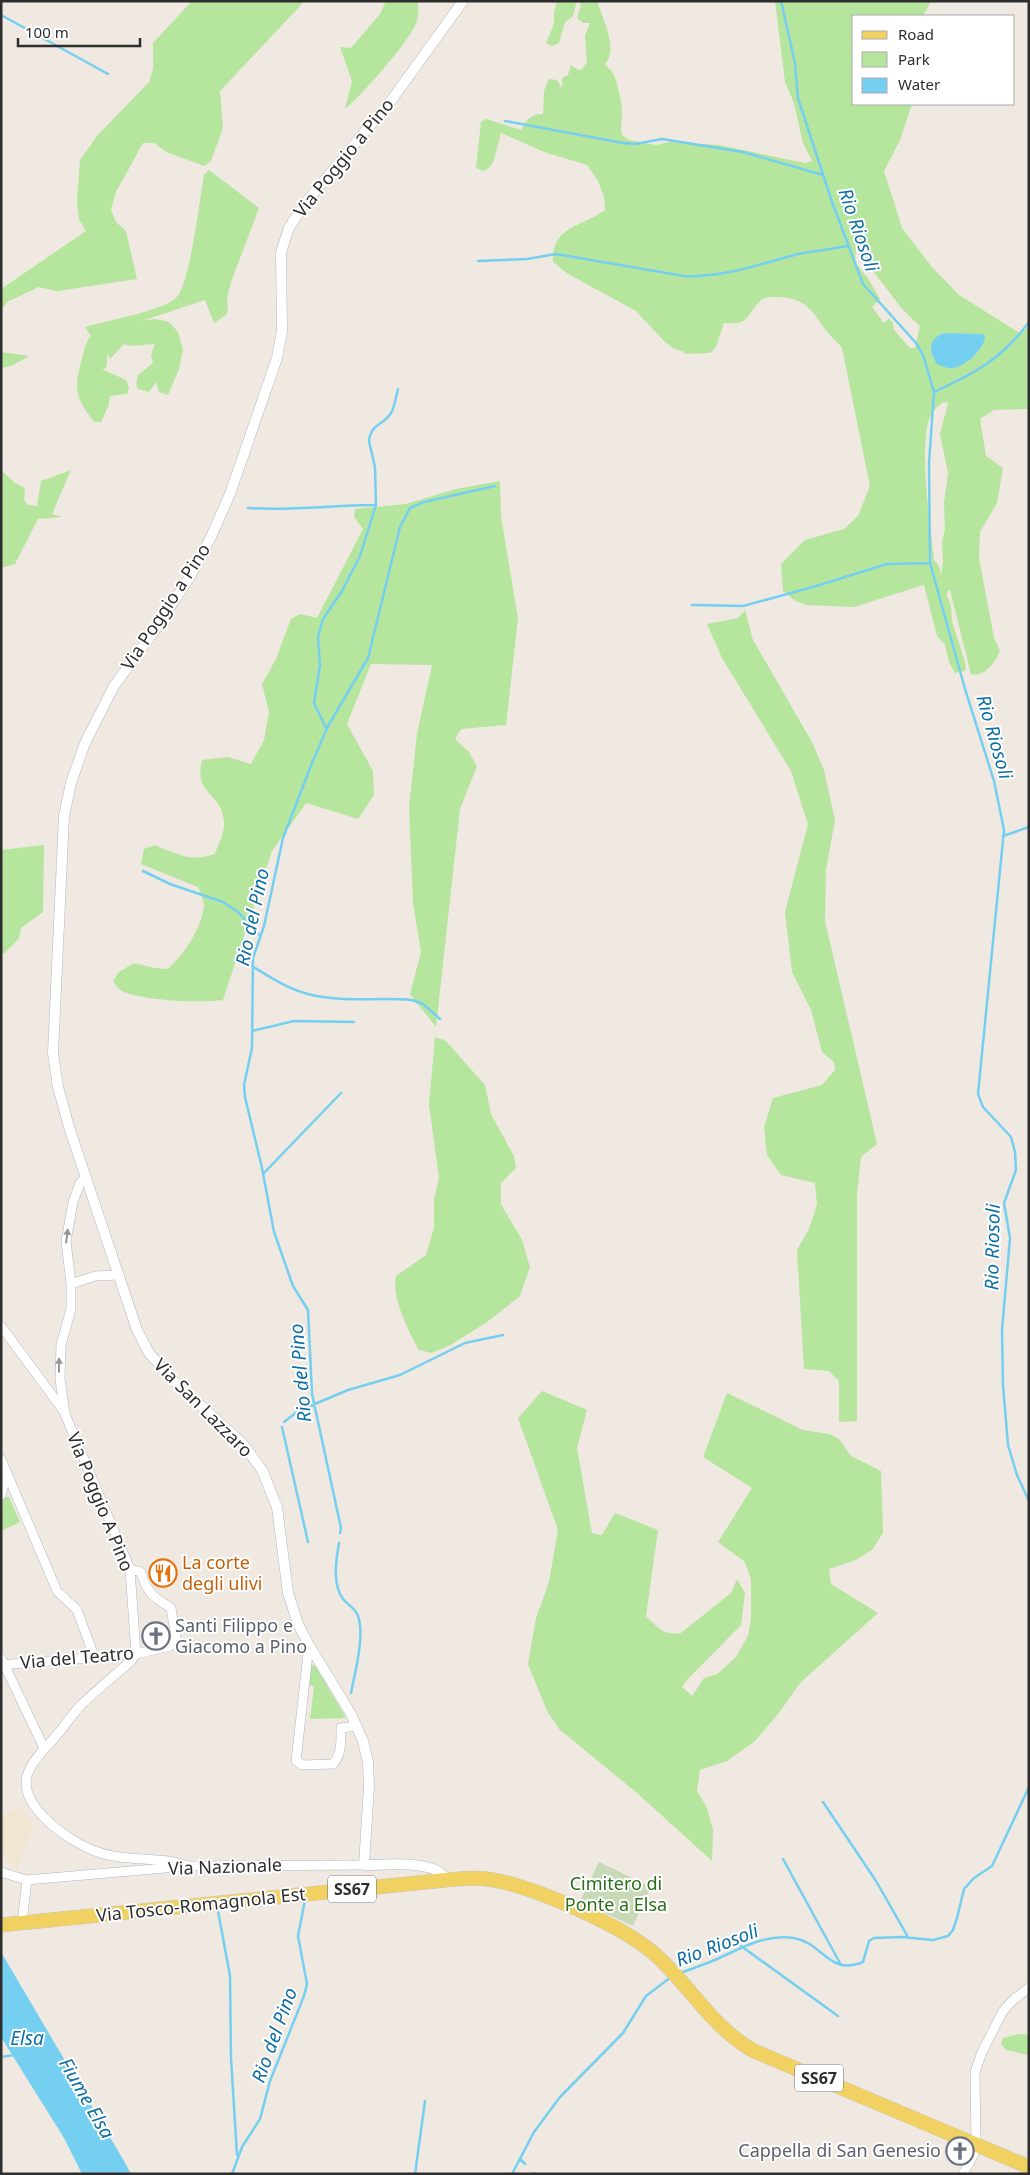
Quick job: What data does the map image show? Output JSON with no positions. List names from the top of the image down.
{
  "streets": {
    "main road": ["SS67", "Via Tosco-Romagnola Est"],
    "street": [
      "Via Poggio a Pino",
      "Via San Lazzaro",
      "Via Poggio A Pino",
      "Via del Teatro",
      "Via Nazionale"
    ]
  },
  "crossings": [
    ["Via Poggio a Pino", "Via San Lazzaro"],
    ["Via Poggio a Pino", "Via Poggio A Pino"],
    ["Via San Lazzaro", "Via Poggio A Pino"],
    ["Via San Lazzaro", "Via Nazionale"],
    ["Via Poggio A Pino", "Via del Teatro"],
    ["Via Nazionale", "Via Tosco-Romagnola Est"]
  ],
  "one_way": ["Via Poggio A Pino"],
  "water": [
    "Rio Riosoli",
    "Rio del Pino",
    "Elsa",
    "Fiume Elsa"
  ],
  "parks": ["Cimitero di Ponte a Elsa"],
  "places": {
    "restaurant": ["La corte degli ulivi"],
    "church": ["Santi Filippo e Giacomo a Pino", "Cappella di San Genesio"]
  },
  "legend": ["Road", "Park", "Water"],
  "scale_bar": "100 m"
}
